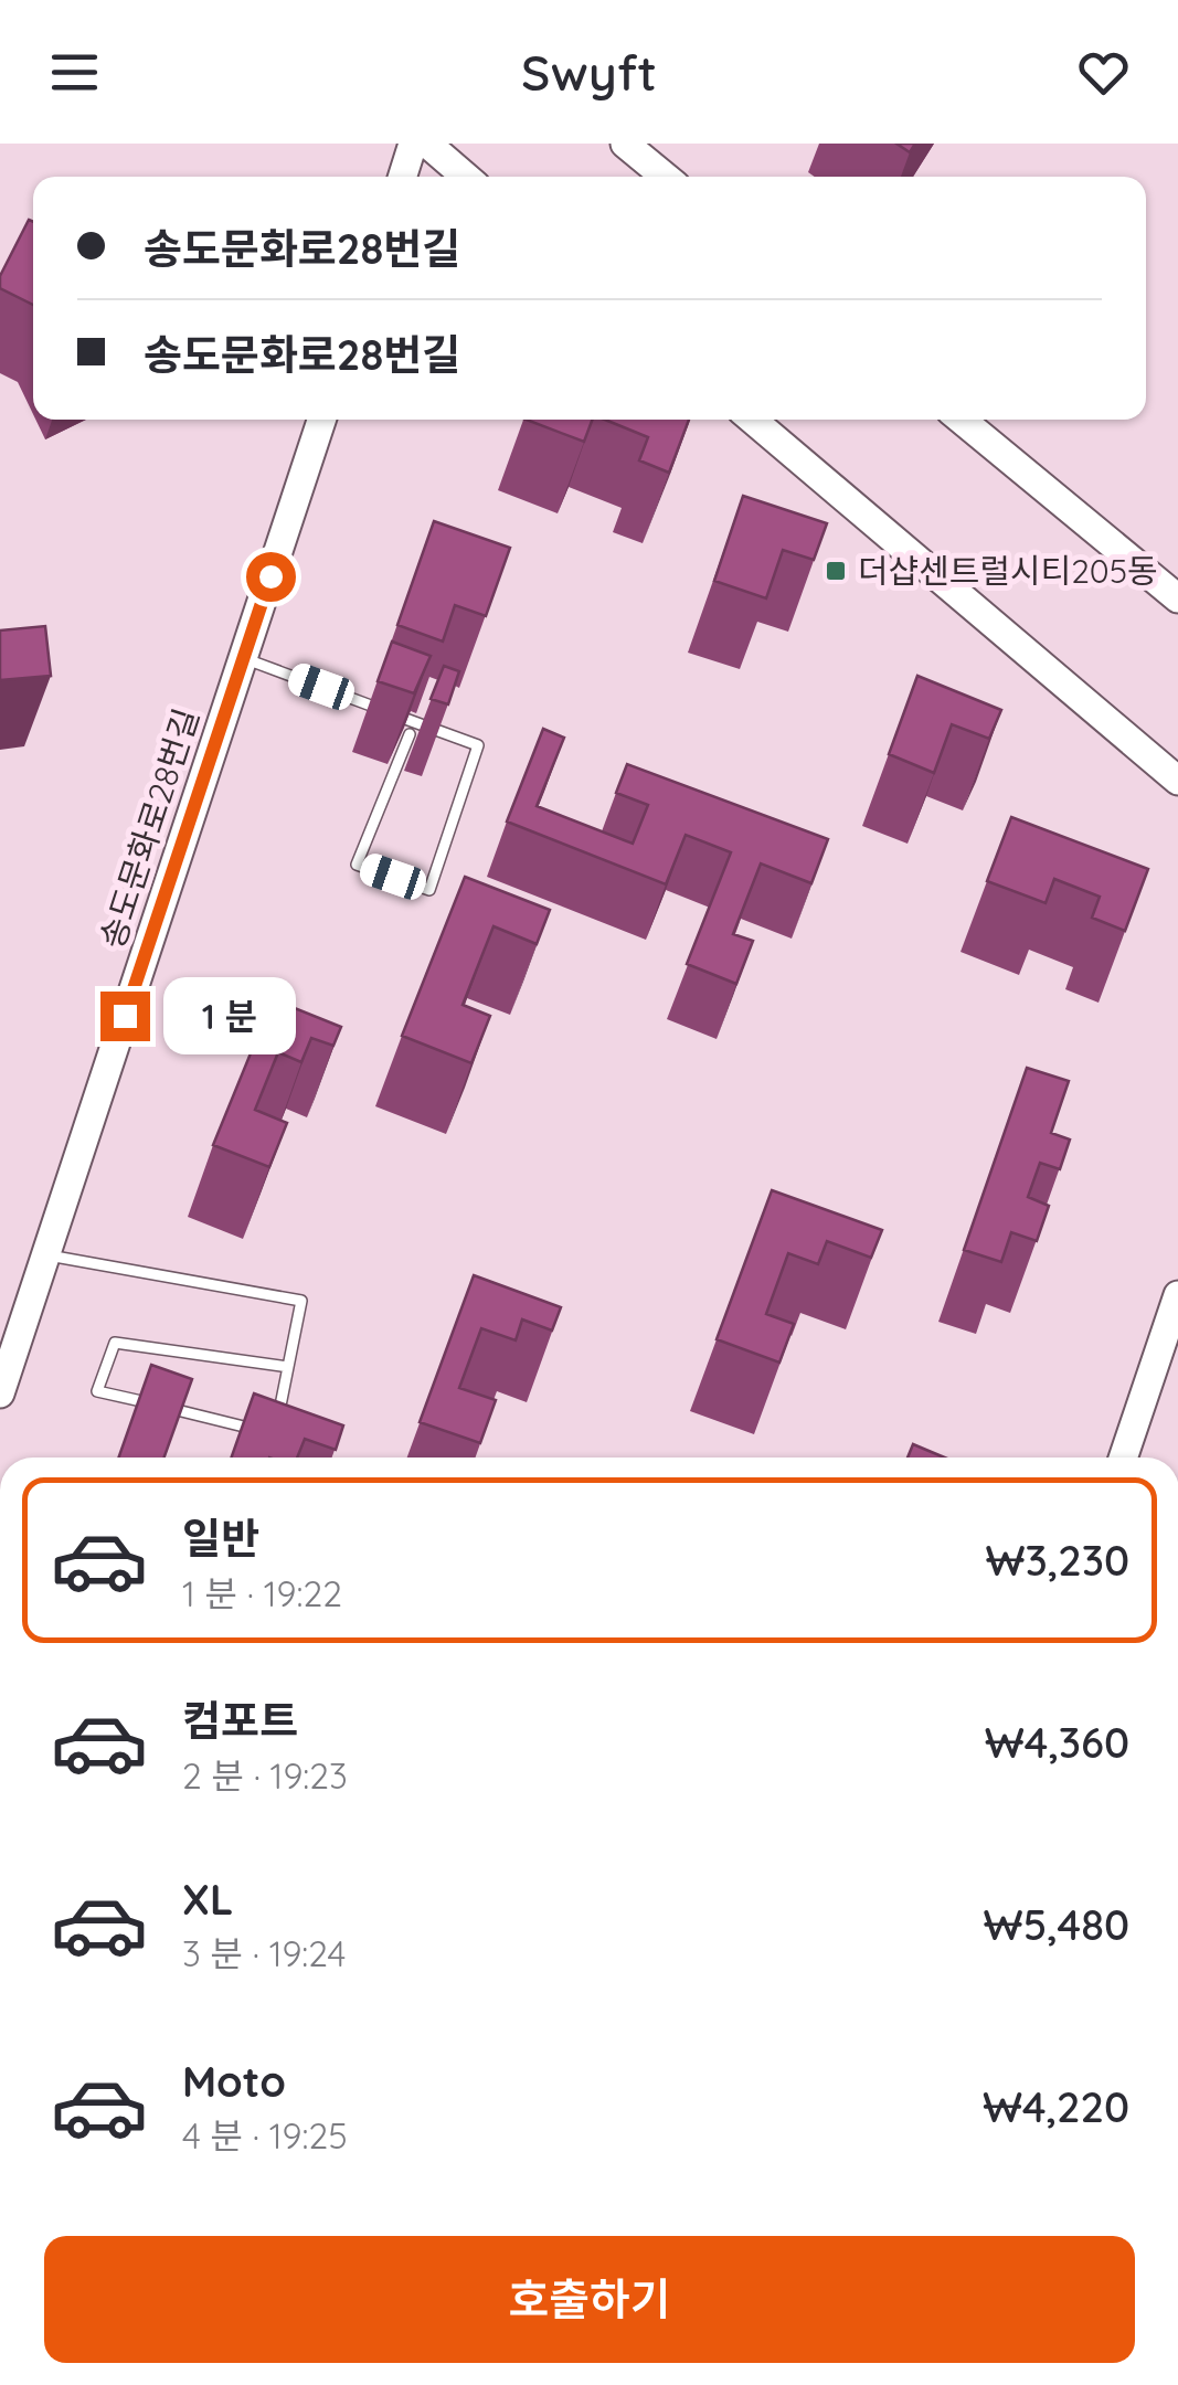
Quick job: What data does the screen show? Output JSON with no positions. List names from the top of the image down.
{
  "streets": {
    "main road": ["송도문화로28번길"]
  },
  "places": {
    "transit": ["더샵센트럴시티205동"]
  },
  "page": {
    "header": "Swyft",
    "banner": ["송도문화로28번길", "송도문화로28번길"],
    "bubble": "1 분",
    "list": [
      {
        "name": "일반",
        "note": "1 분 · 19:22",
        "value": "₩3,230"
      },
      {
        "name": "컴포트",
        "note": "2 분 · 19:23",
        "value": "₩4,360"
      },
      {
        "name": "XL",
        "note": "3 분 · 19:24",
        "value": "₩5,480"
      },
      {
        "name": "Moto",
        "note": "4 분 · 19:25",
        "value": "₩4,220"
      }
    ],
    "buttons": "호출하기"
  }
}
